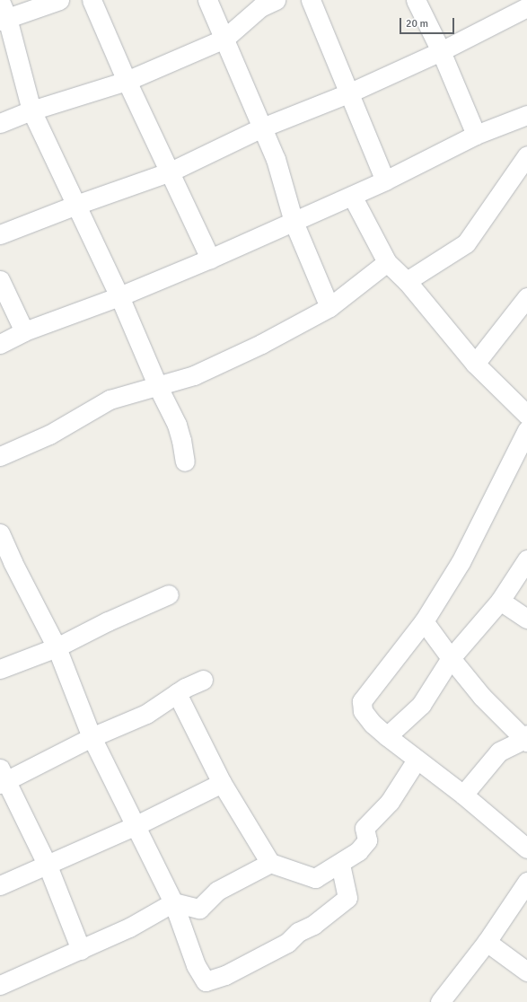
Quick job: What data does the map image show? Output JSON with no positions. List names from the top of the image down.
{
  "scale_bar": "20 m"
}
